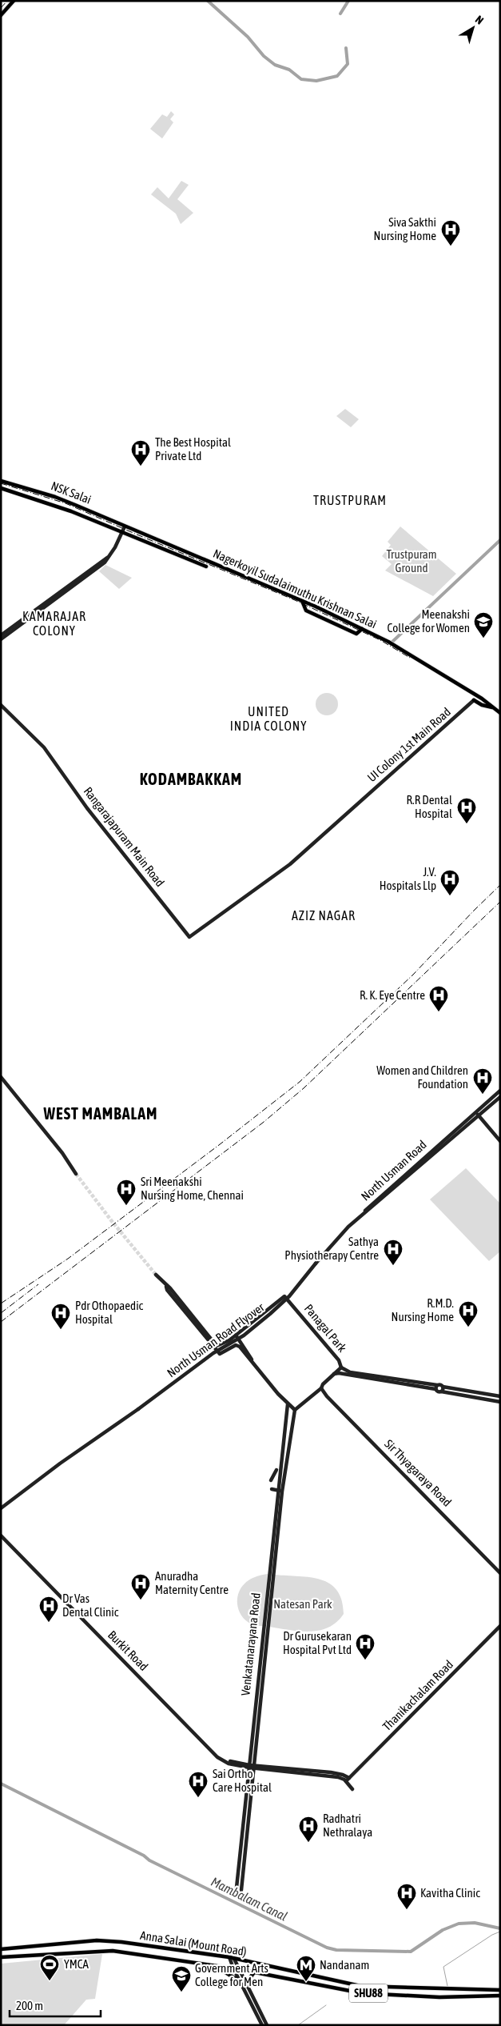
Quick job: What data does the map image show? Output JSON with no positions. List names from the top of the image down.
{
  "streets": {
    "main road": [
      "NSK Salai",
      "Nagerkoyil Sudalaimuthu Krishnan Salai",
      "UI Colony 1st Main Road",
      "Rangarajapuram Main Road",
      "North Usman Road",
      "Panagal Park",
      "North Usman Road Flyover",
      "Sir Thyagaraya Road",
      "Venkatanarayana Road",
      "Burkit Road",
      "Thanikachalam Road",
      "Anna Salai (Mount Road)",
      "SHU88"
    ]
  },
  "crossings": [
    ["NSK Salai", "Nagerkoyil Sudalaimuthu Krishnan Salai"],
    ["Nagerkoyil Sudalaimuthu Krishnan Salai", "UI Colony 1st Main Road"],
    ["UI Colony 1st Main Road", "Rangarajapuram Main Road"],
    ["North Usman Road", "North Usman Road Flyover"],
    ["Panagal Park", "Sir Thyagaraya Road"],
    ["Panagal Park", "Venkatanarayana Road"],
    ["Venkatanarayana Road", "Burkit Road"]
  ],
  "districts": [
    "TRUSTPURAM",
    "KAMARAJAR COLONY",
    "UNITED INDIA COLONY",
    "KODAMBAKKAM",
    "AZIZ NAGAR",
    "WEST MAMBALAM"
  ],
  "water": ["Mambalam Canal"],
  "parks": ["Trustpuram Ground", "Natesan Park"],
  "places": {
    "hospital": [
      "Siva Sakthi Nursing Home",
      "The Best Hospital Private Ltd",
      "R.R Dental Hospital",
      "J.V. Hospitals Llp",
      "R. K. Eye Centre",
      "Women and Children Foundation",
      "Sri Meenakshi Nursing Home, Chennai",
      "Sathya Physiotherapy Centre",
      "R.M.D. Nursing Home",
      "Pdr Othopaedic Hospital",
      "Anuradha Maternity Centre",
      "Dr Vas Dental Clinic",
      "Dr Gurusekaran Hospital Pvt Ltd",
      "Sai Ortho Care Hospital",
      "Radhatri Nethralaya",
      "Kavitha Clinic"
    ],
    "school or university": ["Meenakshi College for Women", "Government Arts College for Men"],
    "sports": ["YMCA"],
    "metro station": ["Nandanam"]
  },
  "scale_bar": "200 m",
  "north": "top right"
}
